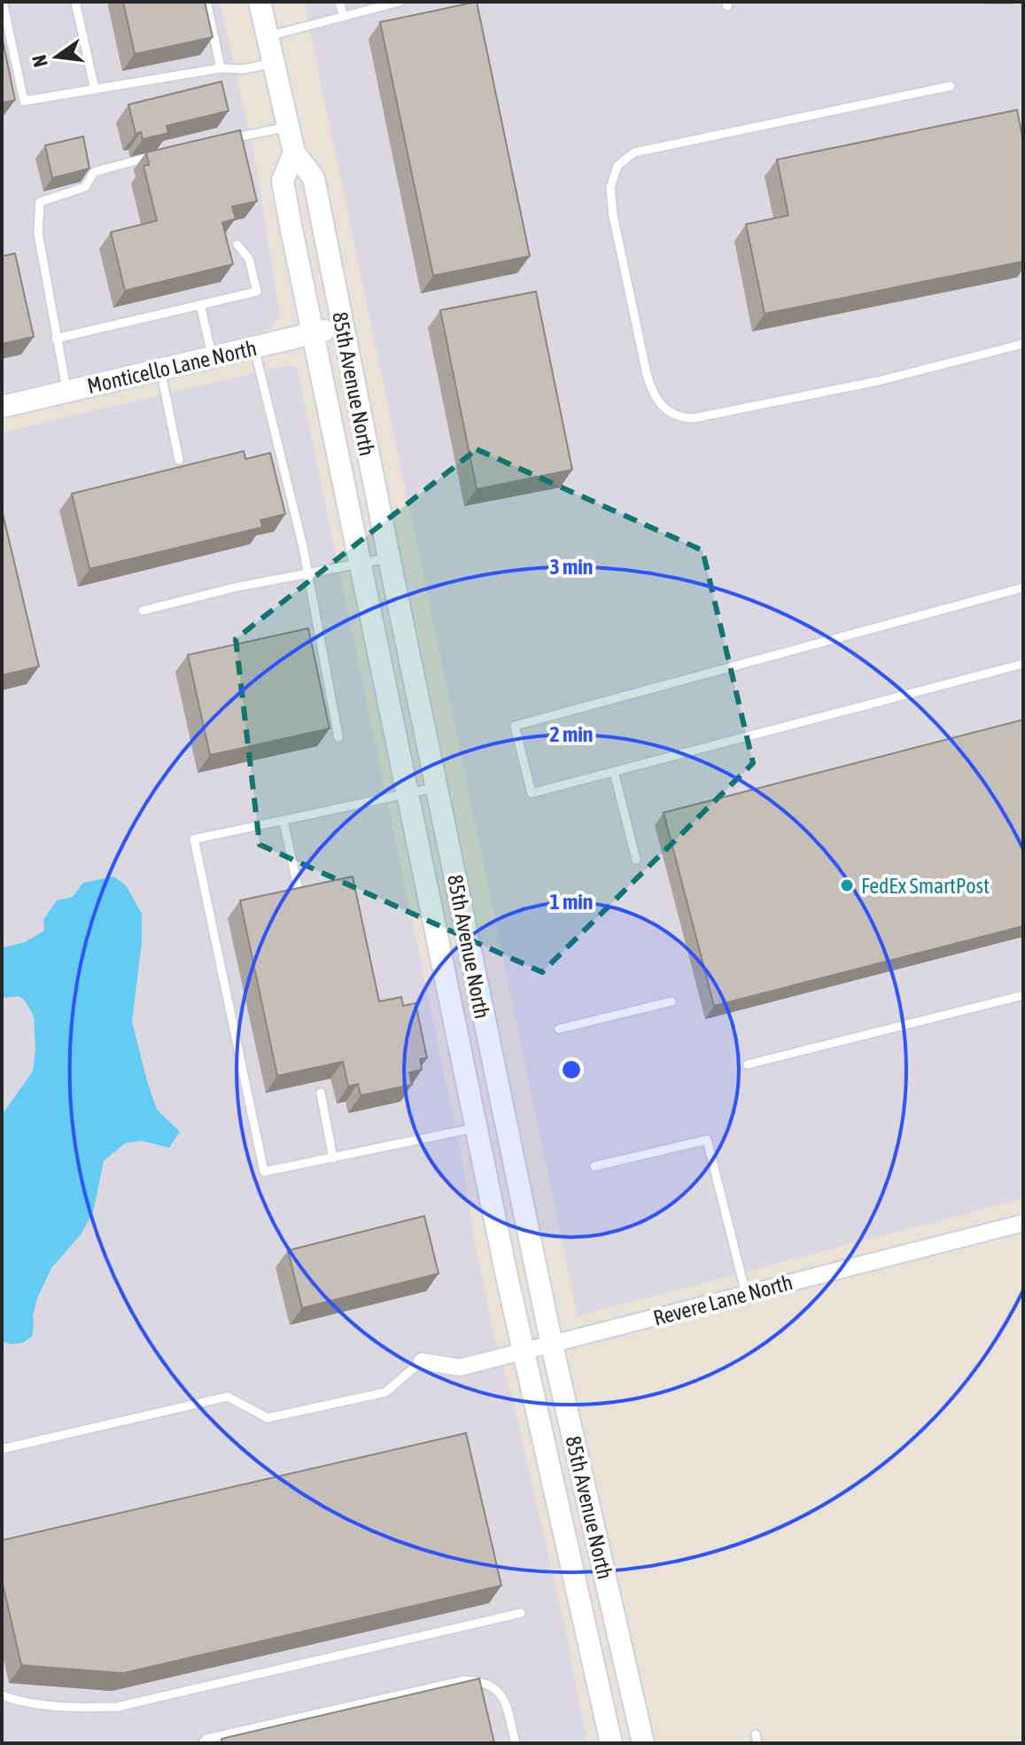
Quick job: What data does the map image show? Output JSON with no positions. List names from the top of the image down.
{
  "streets": {
    "main road": ["Monticello Lane North", "85th Avenue North"],
    "street": ["Revere Lane North"]
  },
  "crossings": [
    ["Monticello Lane North", "85th Avenue North"],
    ["85th Avenue North", "Revere Lane North"]
  ],
  "places": ["FedEx SmartPost"],
  "north": "left",
  "rings": ["3 min", "2 min", "1 min"]
}
